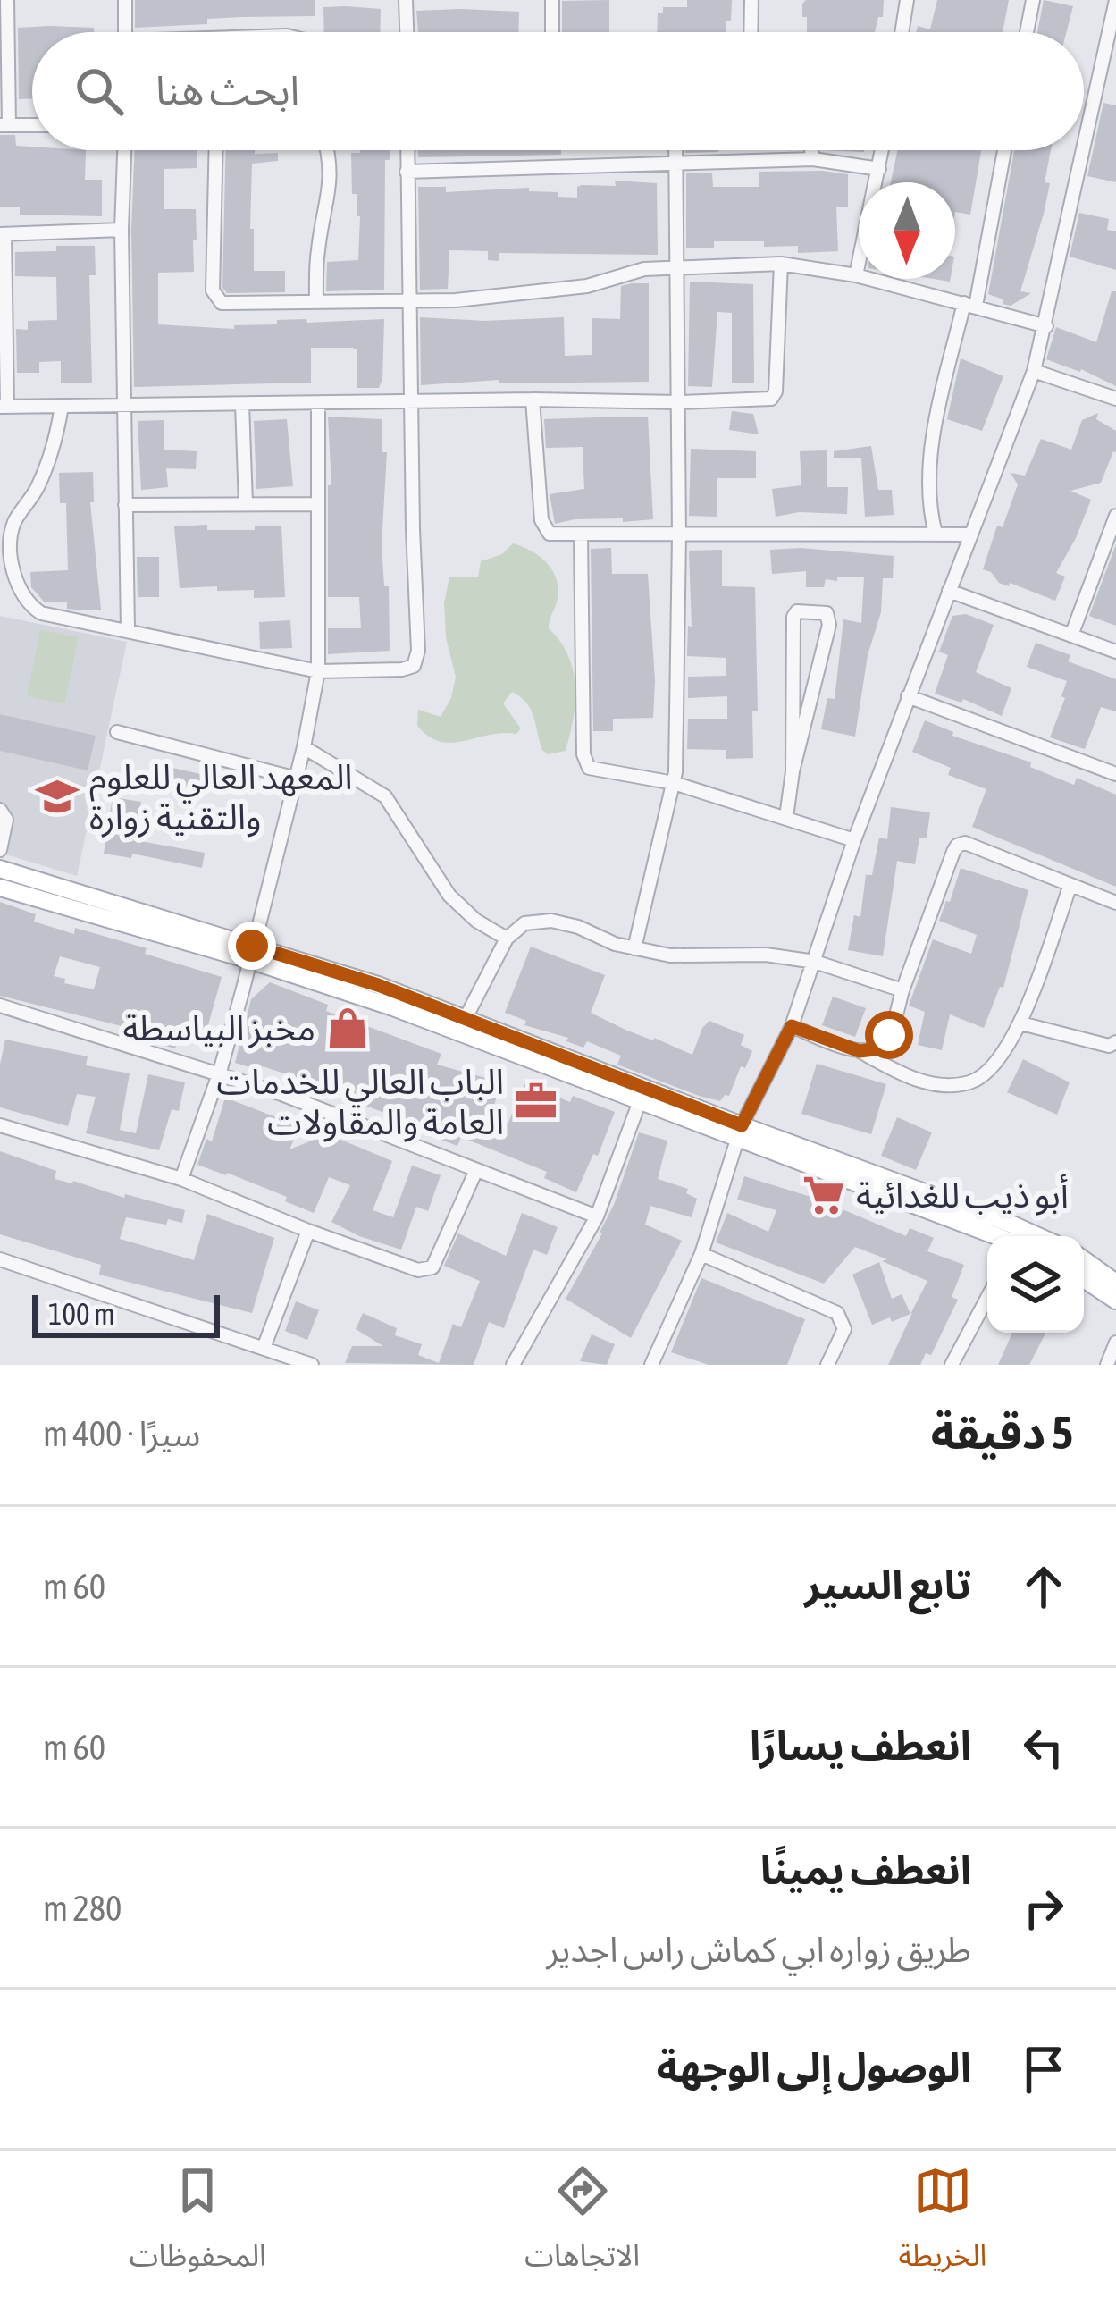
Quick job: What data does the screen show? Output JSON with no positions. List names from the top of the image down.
{
  "places": {
    "school or university": ["المعهد العالي للعلوم والتقنية زوارة"],
    "shop": ["مخبز البياسطة"],
    "office": ["الباب العالي للخدمات العامة والمقاولات"],
    "supermarket": ["أبو ذيب للغدائية"]
  },
  "scale_bar": "100 m",
  "north": "bottom",
  "page": {
    "search": "ابحث هنا",
    "scale": "100 m",
    "heading": ["5 دقيقة", "سيرًا · 400 m"],
    "list": [
      ["تابع السير", "60 m"],
      ["انعطف يسارًا", "60 m"],
      ["انعطف يمينًا", "طريق زواره ابي كماش راس اجدير", "280 m"],
      "الوصول إلى الوجهة"
    ],
    "nav": ["الخريطة", "الاتجاهات", "المحفوظات"]
  }
}
